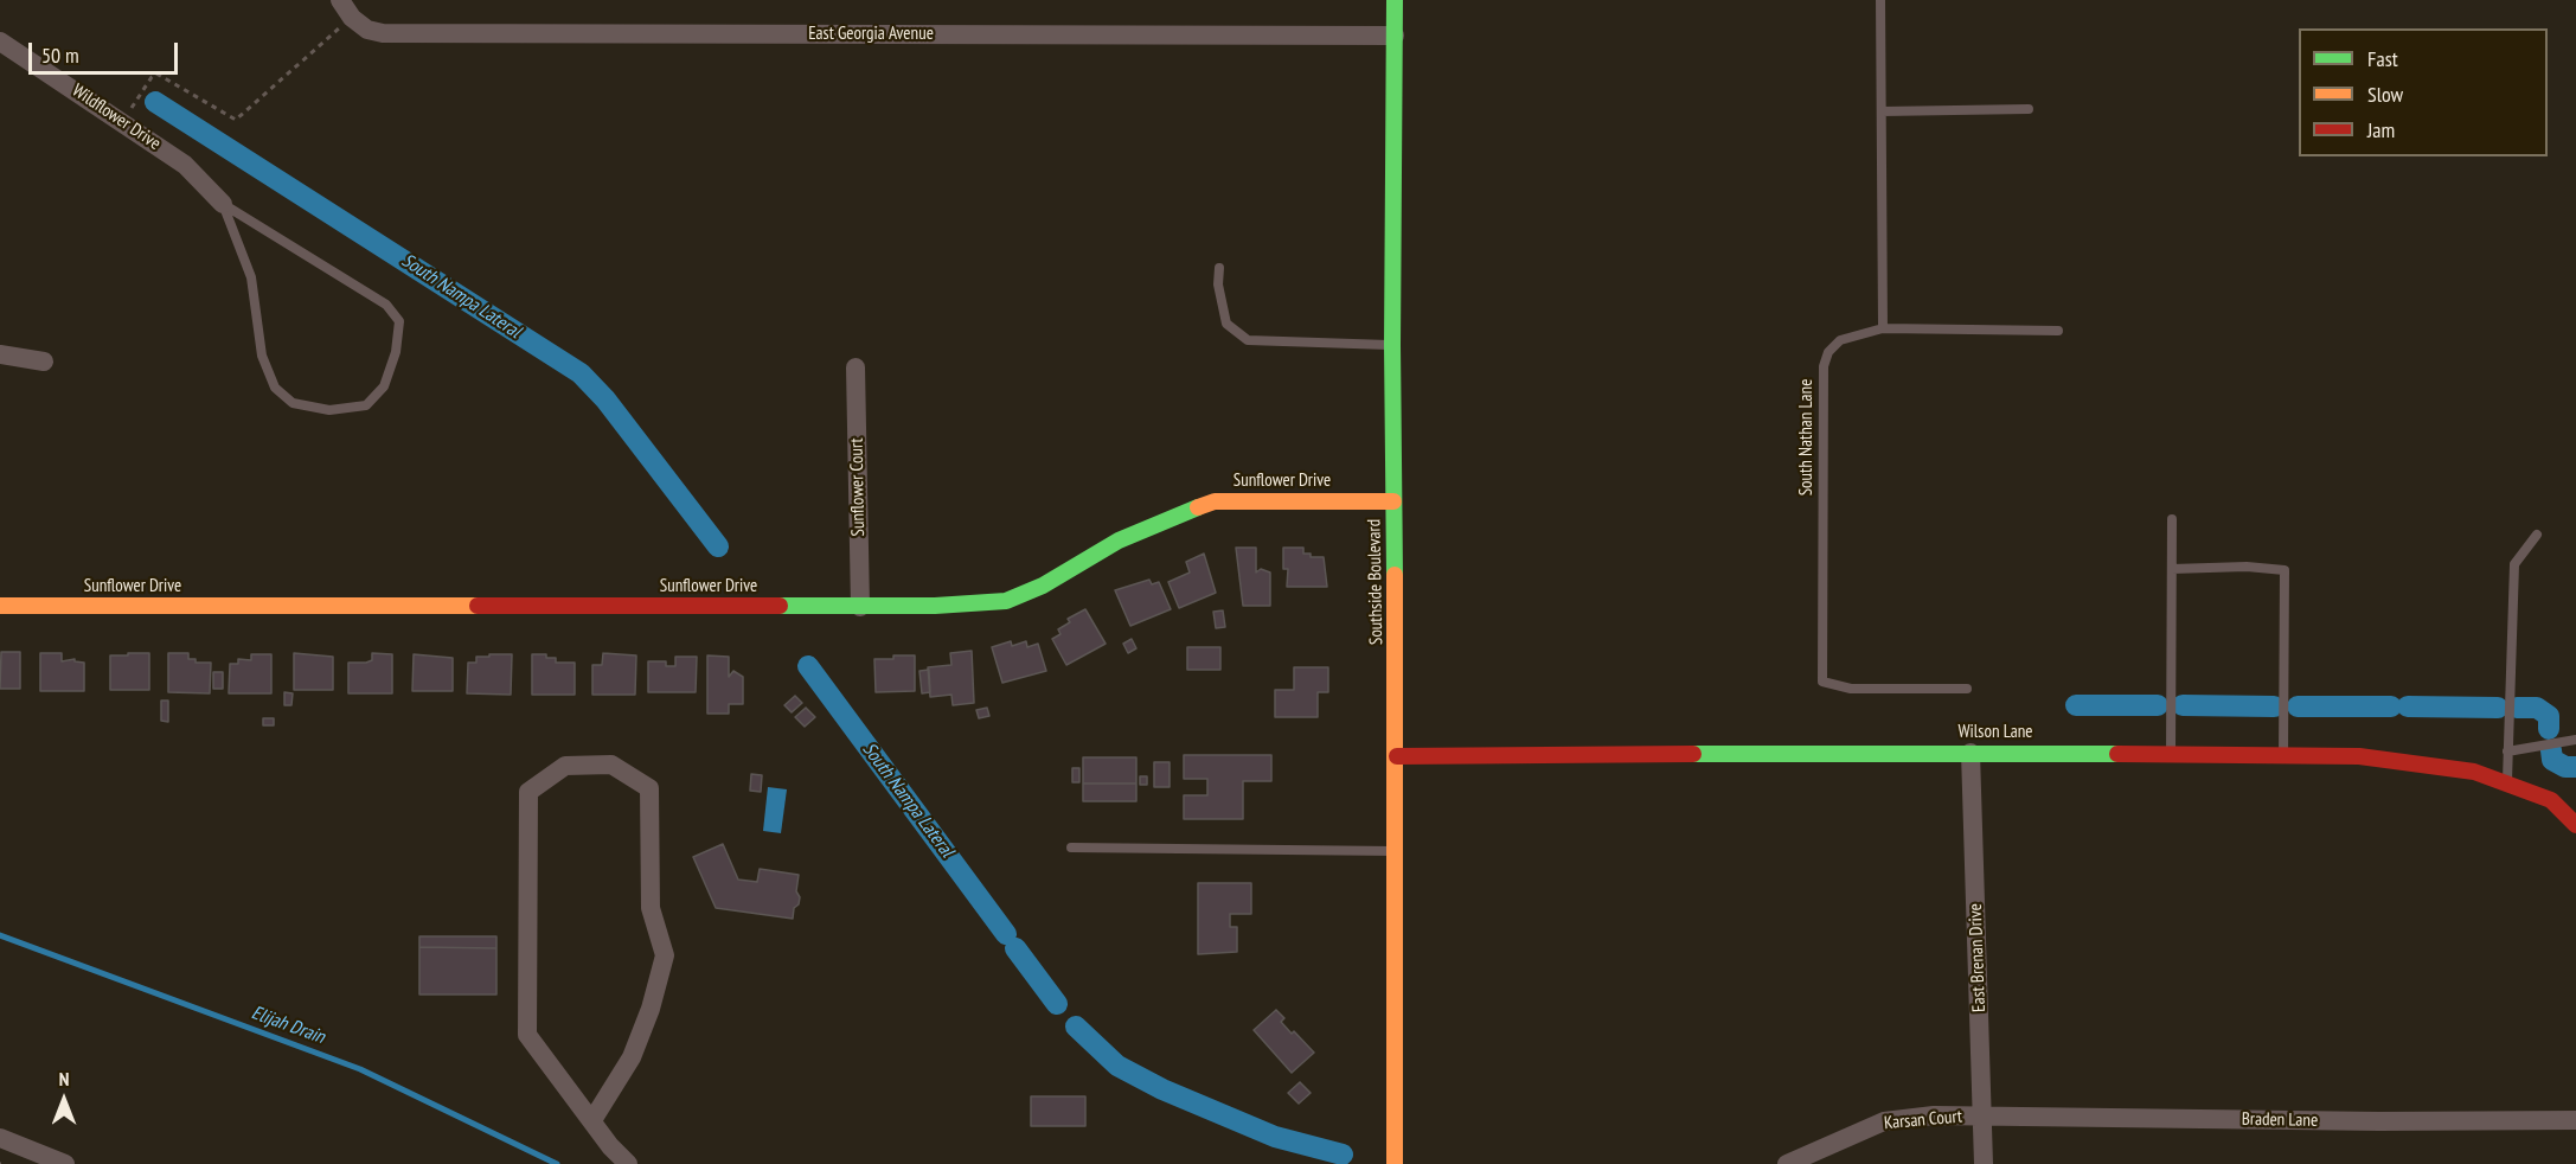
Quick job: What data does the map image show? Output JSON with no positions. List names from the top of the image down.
{
  "streets": {
    "street": [
      "East Georgia Avenue",
      "Wildflower Drive",
      "Sunflower Drive",
      "Sunflower Court",
      "Southside Boulevard",
      "Wilson Lane",
      "East Brenan Drive",
      "Karsan Court",
      "Braden Lane"
    ],
    "lane": ["South Nathan Lane"]
  },
  "crossings": [
    ["East Georgia Avenue", "Southside Boulevard"],
    ["Sunflower Drive", "Sunflower Court"],
    ["Sunflower Drive", "Southside Boulevard"],
    ["Southside Boulevard", "Wilson Lane"],
    ["Wilson Lane", "East Brenan Drive"],
    ["East Brenan Drive", "Karsan Court"],
    ["East Brenan Drive", "Braden Lane"],
    ["Karsan Court", "Braden Lane"]
  ],
  "water": ["South Nampa Lateral", "Elijah Drain"],
  "legend": ["Fast", "Slow", "Jam"],
  "scale_bar": "50 m",
  "north": "top"
}
